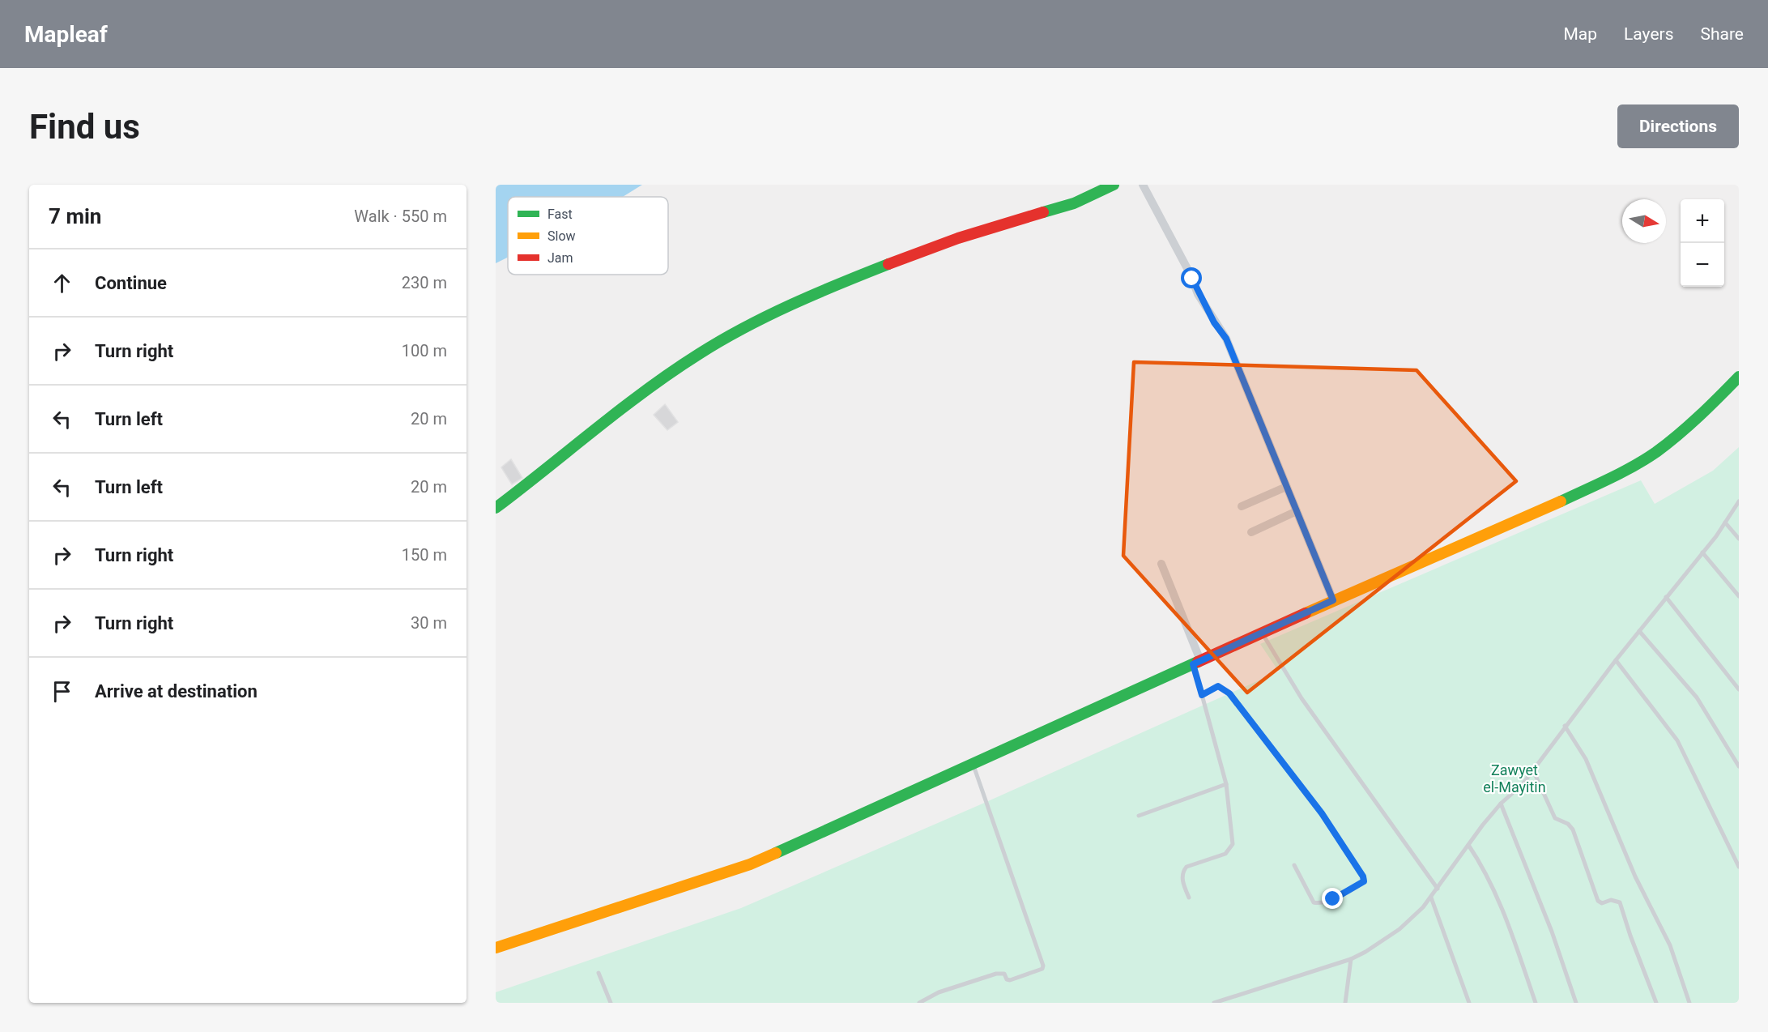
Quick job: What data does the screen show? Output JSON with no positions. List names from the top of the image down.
{
  "parks": ["Zawyet el-Mayitin"],
  "legend": ["Fast", "Slow", "Jam"],
  "north": "right",
  "page": {
    "header": "Mapleaf",
    "nav": ["Map", "Layers", "Share"],
    "buttons": "Directions",
    "title": "Find us",
    "heading": ["7 min", "Walk · 550 m"],
    "map_buttons": ["+", "−"],
    "list": [
      ["Continue", "230 m"],
      ["Turn right", "100 m"],
      ["Turn left", "20 m"],
      ["Turn left", "20 m"],
      ["Turn right", "150 m"],
      ["Turn right", "30 m"],
      "Arrive at destination"
    ]
  }
}
